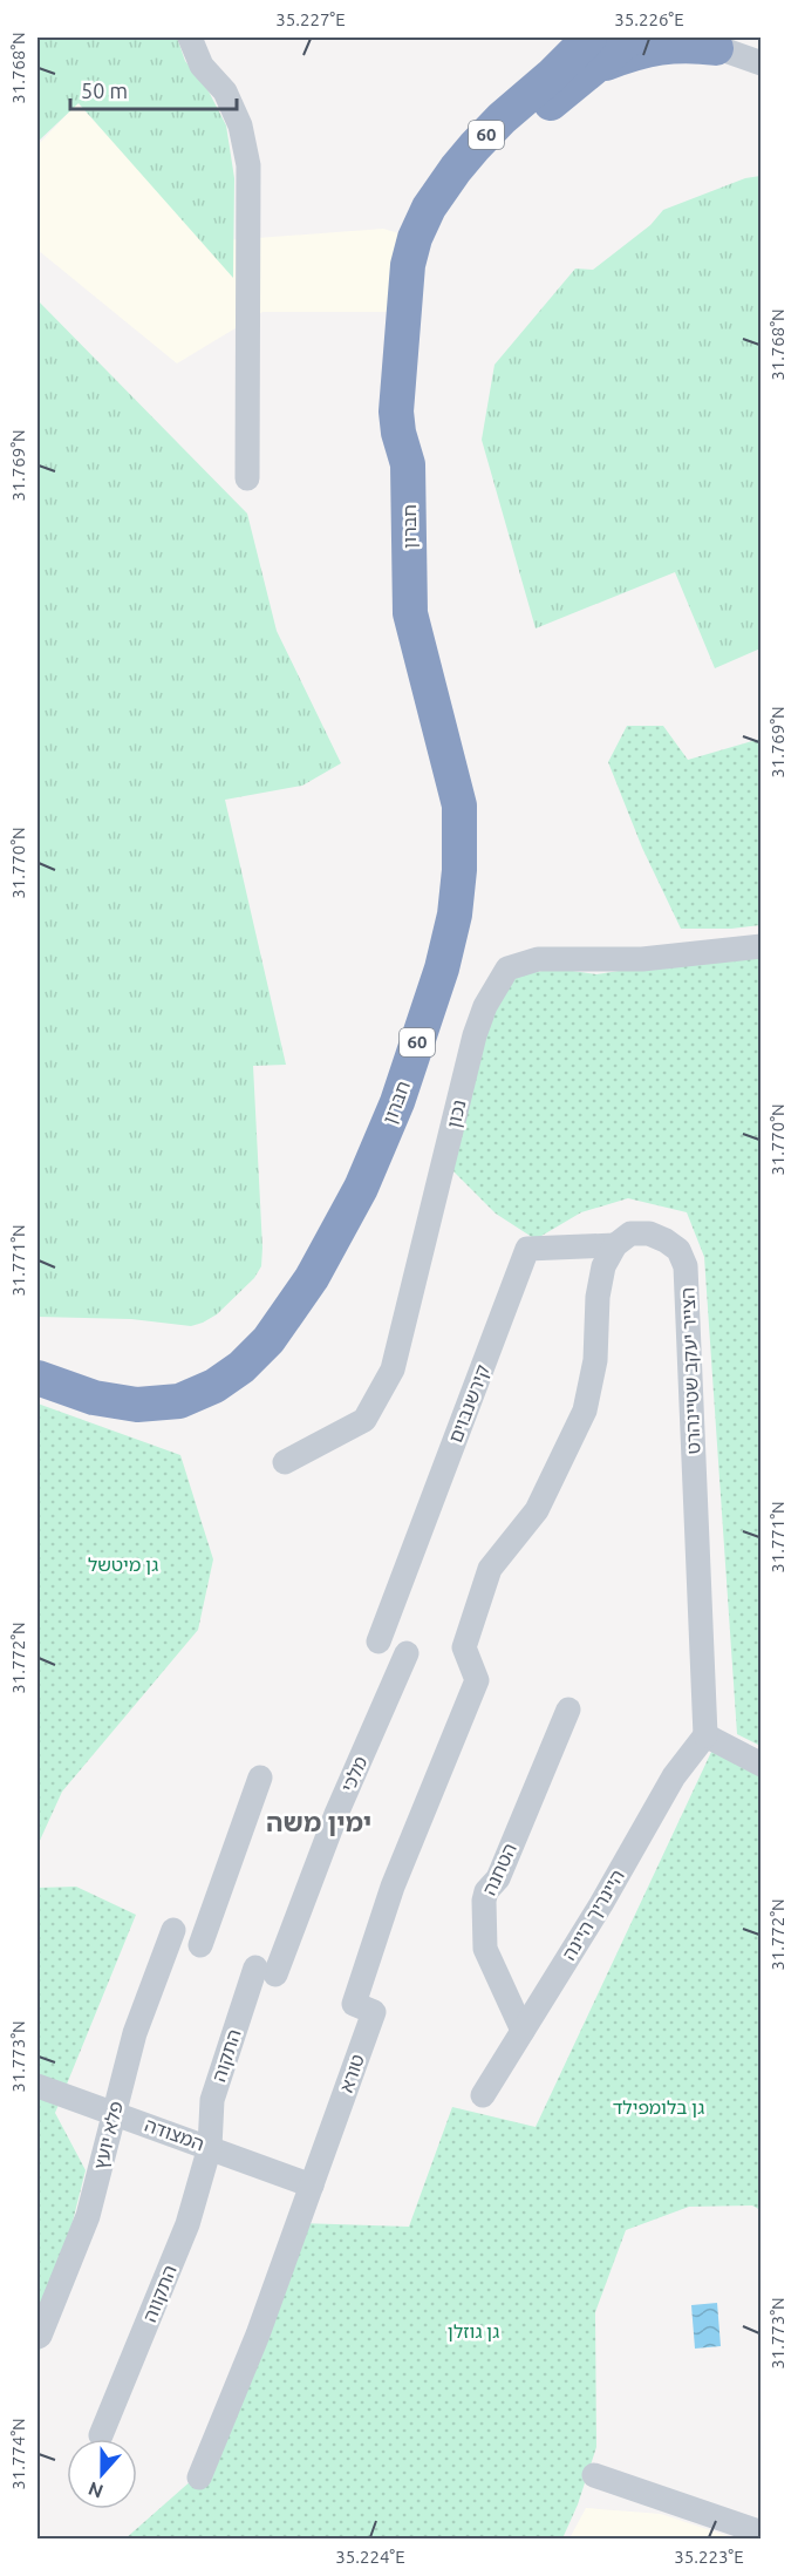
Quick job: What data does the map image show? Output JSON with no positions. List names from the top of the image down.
{
  "streets": {
    "highway": ["60", "חברון"],
    "street": [
      "נכון",
      "הצייר יעקב שטיינהרט",
      "קירשנבוים",
      "מלכי",
      "הטחנה",
      "היינריך היינה",
      "התקוה",
      "טורא",
      "המצודה",
      "פלא יועץ",
      "התקווה"
    ]
  },
  "crossings": [
    ["הצייר יעקב שטיינהרט", "קירשנבוים"],
    ["הצייר יעקב שטיינהרט", "היינריך היינה"],
    ["הצייר יעקב שטיינהרט", "טורא"],
    ["קירשנבוים", "טורא"],
    ["מלכי", "התקוה"],
    ["הטחנה", "היינריך היינה"],
    ["התקוה", "המצודה"],
    ["התקוה", "התקווה"],
    ["טורא", "המצודה"],
    ["המצודה", "פלא יועץ"],
    ["המצודה", "התקווה"]
  ],
  "districts": ["ימין משה"],
  "parks": ["גן מיטשל", "גן בלומפילד", "גן גוזלן"],
  "scale_bar": "50 m",
  "north": "bottom",
  "coordinates": [
    "35.227°E",
    "35.226°E",
    "31.768°N",
    "31.769°N",
    "31.770°N",
    "31.771°N",
    "31.772°N",
    "31.773°N",
    "31.774°N",
    "35.224°E",
    "35.223°E"
  ]
}
